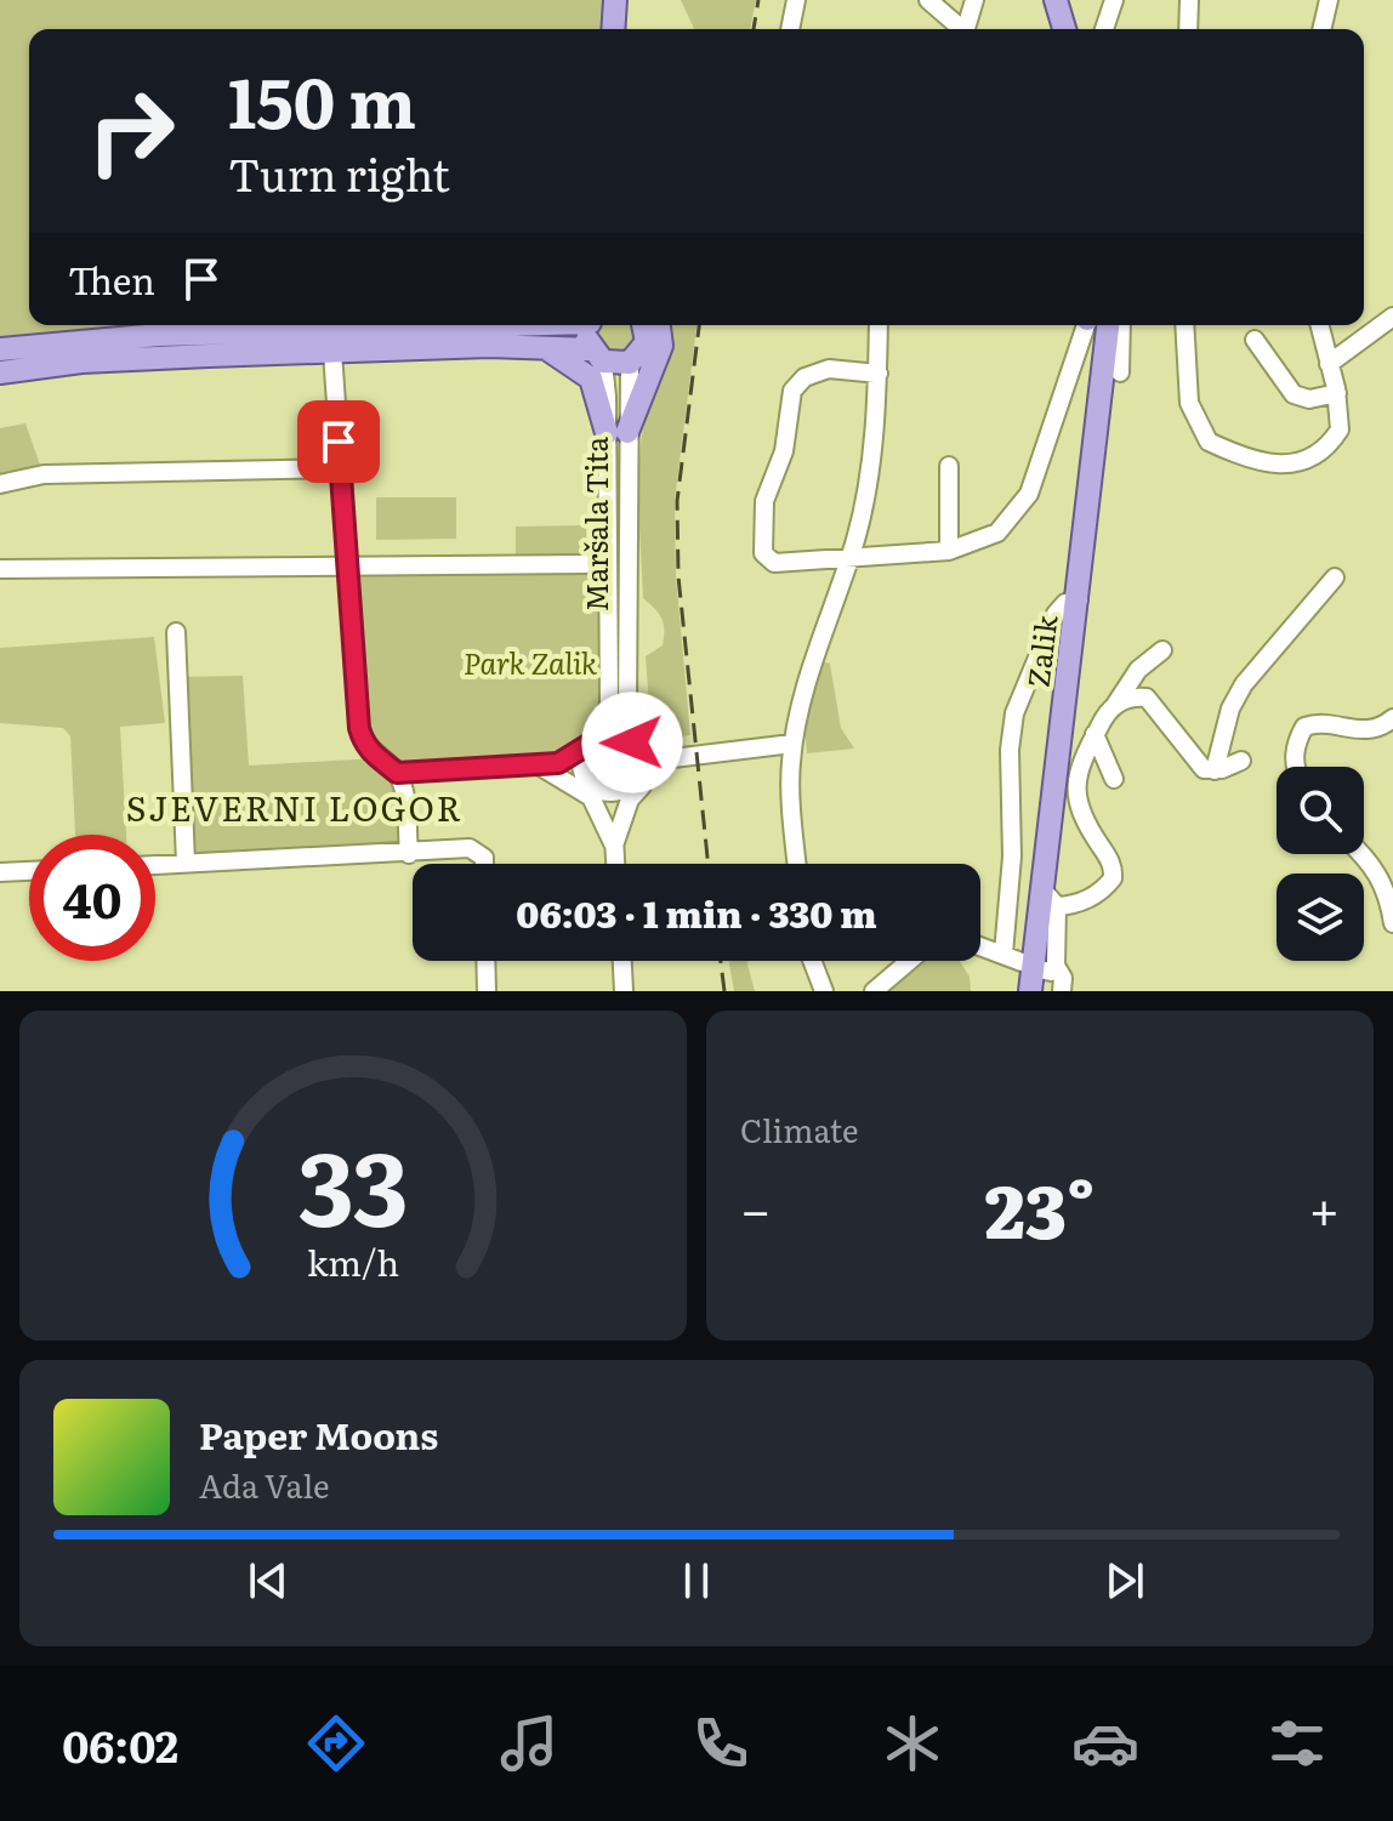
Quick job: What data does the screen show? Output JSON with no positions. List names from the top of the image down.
{
  "streets": {
    "main road": ["Zalik"],
    "street": ["Maršala Tita"]
  },
  "districts": ["SJEVERNI LOGOR"],
  "parks": ["Park Zalik"],
  "page": {
    "turn": ["150 m", "Turn right"],
    "then": "Then",
    "limit": "40",
    "trip": "06:03 · 1 min · 330 m",
    "tile": "Climate",
    "heat": ["−", "23°", "+"],
    "song": ["Paper Moons", "Ada Vale"],
    "tabs": "06:02",
    "gauge": ["33", "km/h"]
  }
}
